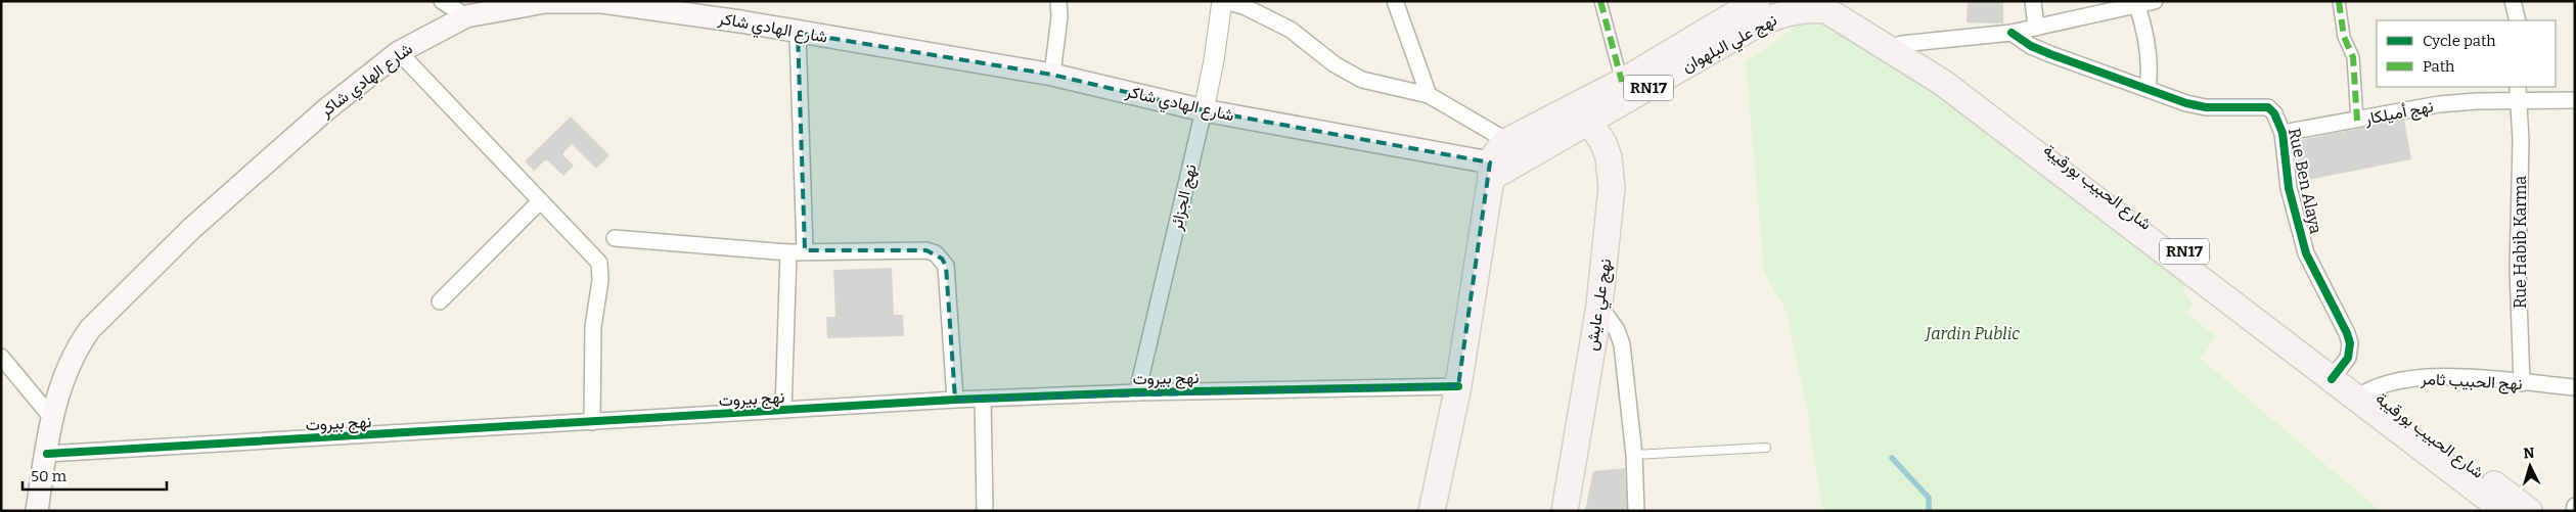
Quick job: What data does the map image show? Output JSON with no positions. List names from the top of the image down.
{
  "streets": {
    "main road": [
      "شارع الهادي شاكر",
      "نهج علي البلهوان",
      "RN17",
      "شارع الحبيب بورقيبة",
      "نهج علي عايش"
    ],
    "street": [
      "نهج أميلكار",
      "Rue Ben Alaya",
      "نهج الجزائر",
      "Rue Habib Karma",
      "نهج بيروت",
      "نهج الحبيب ثامر"
    ]
  },
  "crossings": [
    ["شارع الهادي شاكر", "نهج علي البلهوان"],
    ["شارع الهادي شاكر", "نهج الجزائر"],
    ["شارع الهادي شاكر", "نهج بيروت"],
    ["نهج علي البلهوان", "شارع الحبيب بورقيبة"],
    ["نهج علي البلهوان", "نهج علي عايش"],
    ["نهج علي البلهوان", "نهج بيروت"],
    ["نهج أميلكار", "Rue Ben Alaya"],
    ["نهج أميلكار", "Rue Habib Karma"],
    ["Rue Ben Alaya", "شارع الحبيب بورقيبة"],
    ["شارع الحبيب بورقيبة", "نهج الحبيب ثامر"],
    ["نهج الجزائر", "نهج بيروت"],
    ["Rue Habib Karma", "نهج الحبيب ثامر"]
  ],
  "parks": ["Jardin Public"],
  "legend": ["Cycle path", "Path"],
  "scale_bar": "50 m",
  "north": "top"
}
